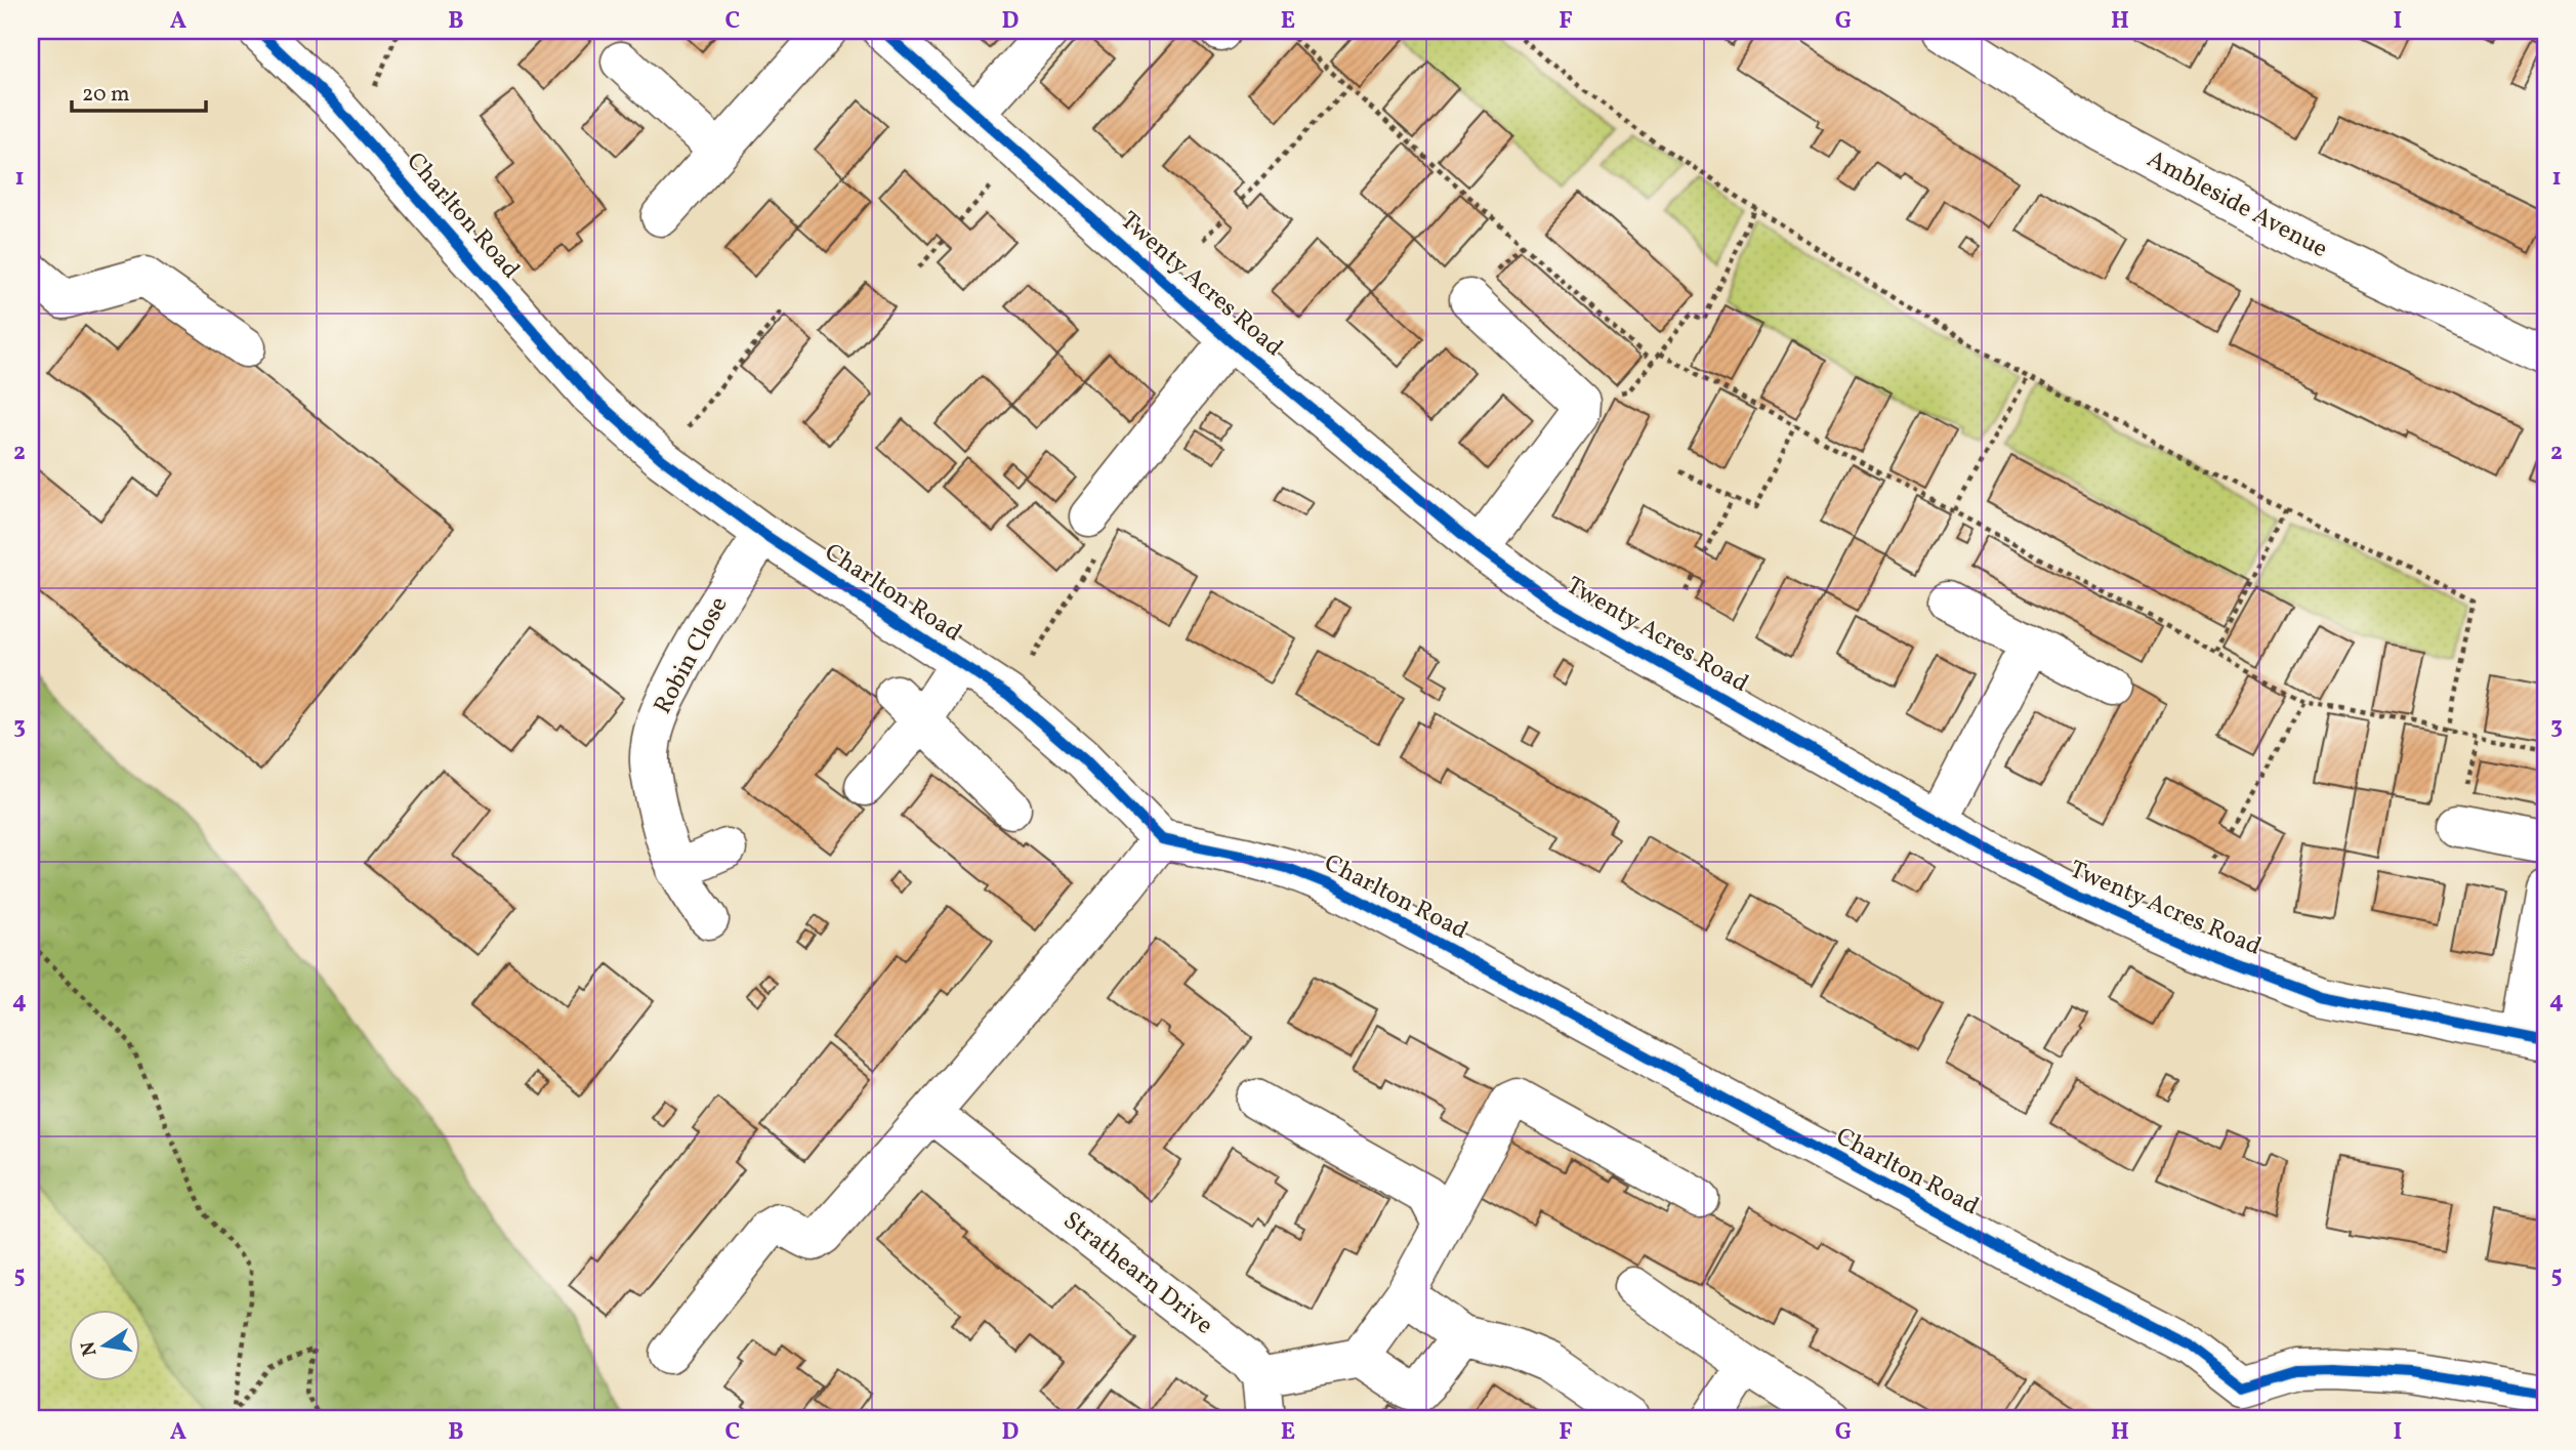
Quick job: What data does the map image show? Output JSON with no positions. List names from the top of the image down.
{
  "streets": {
    "street": [
      "Ambleside Avenue",
      "Charlton Road",
      "Twenty Acres Road",
      "Robin Close",
      "Strathearn Drive"
    ]
  },
  "crossings": [
    ["Charlton Road", "Robin Close"]
  ],
  "scale_bar": "20 m",
  "north": "left",
  "grid": {
    "columns": [
      "A",
      "B",
      "C",
      "D",
      "E",
      "F",
      "G",
      "H",
      "I"
    ],
    "rows": [
      "1",
      "2",
      "3",
      "4",
      "5"
    ]
  }
}
